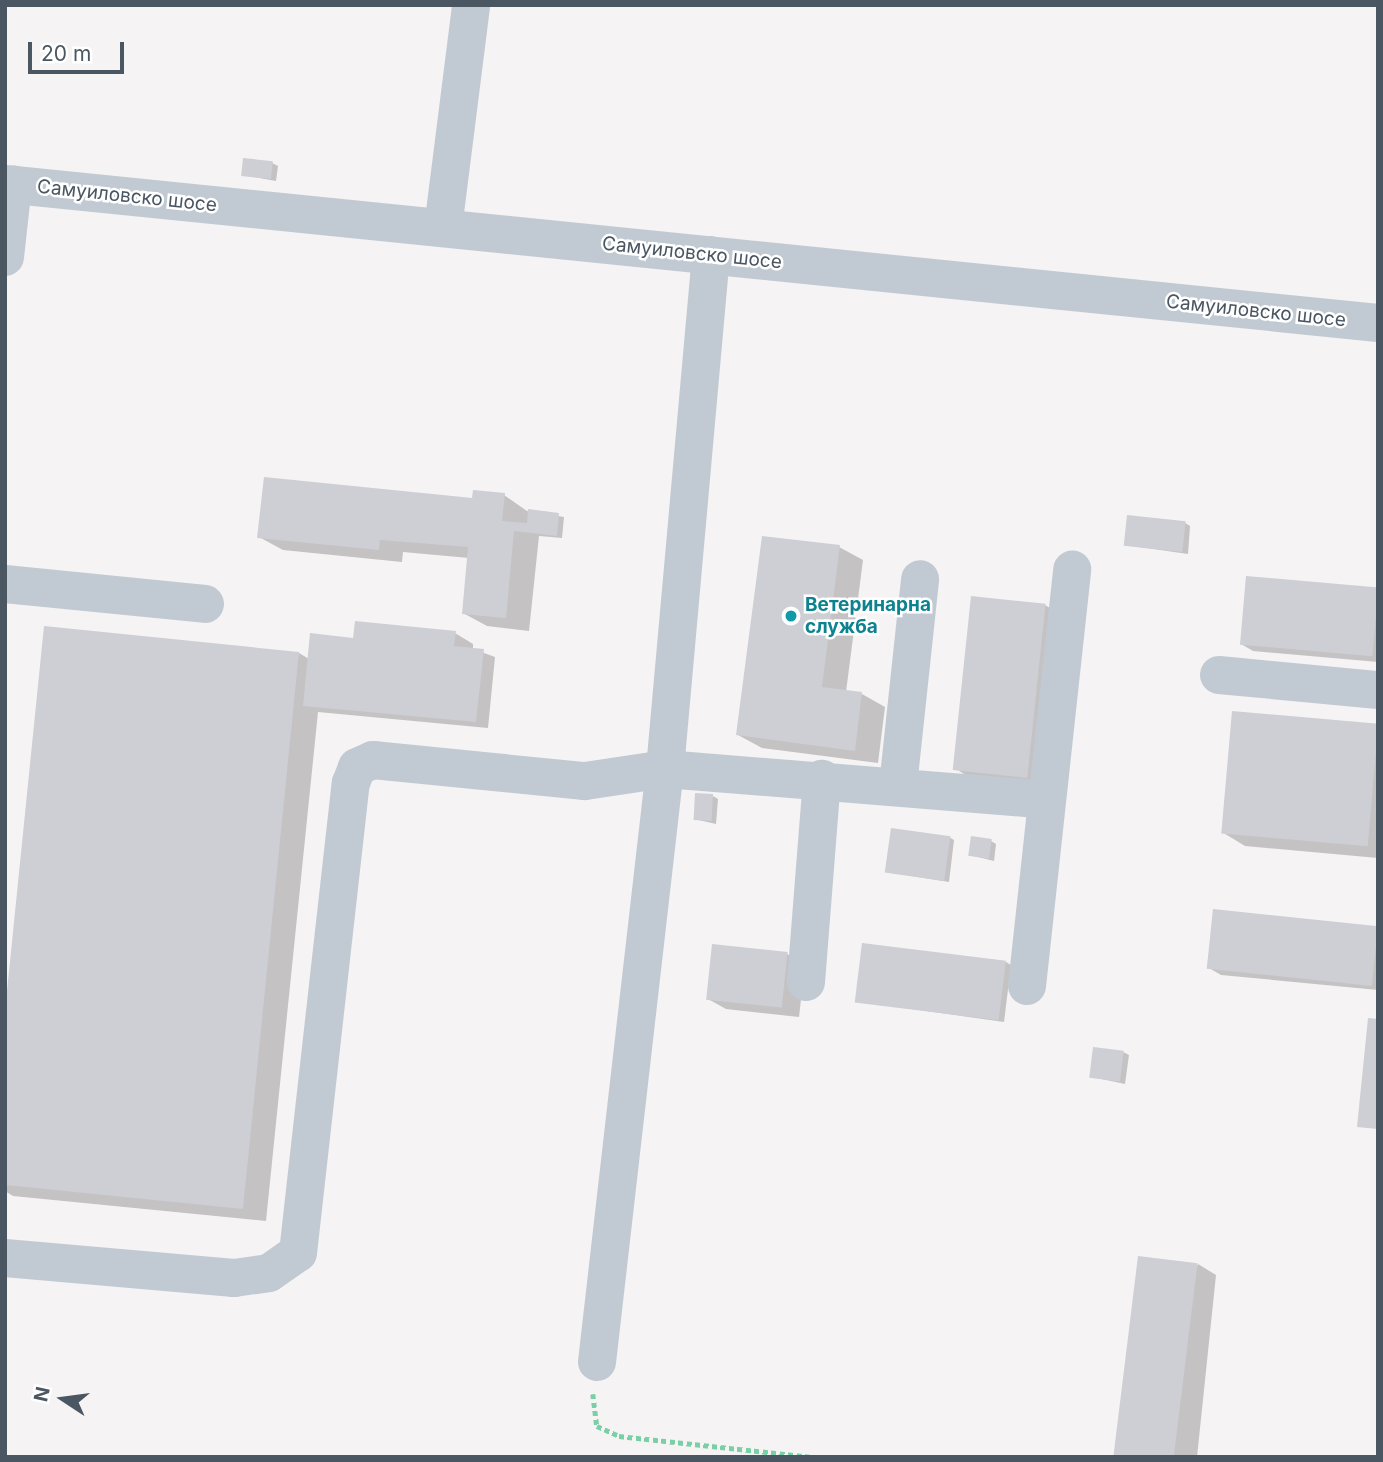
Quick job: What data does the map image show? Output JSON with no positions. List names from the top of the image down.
{
  "streets": {
    "street": ["Самуиловско шосе"]
  },
  "places": ["Ветеринарна служба"],
  "scale_bar": "20 m",
  "north": "left"
}
